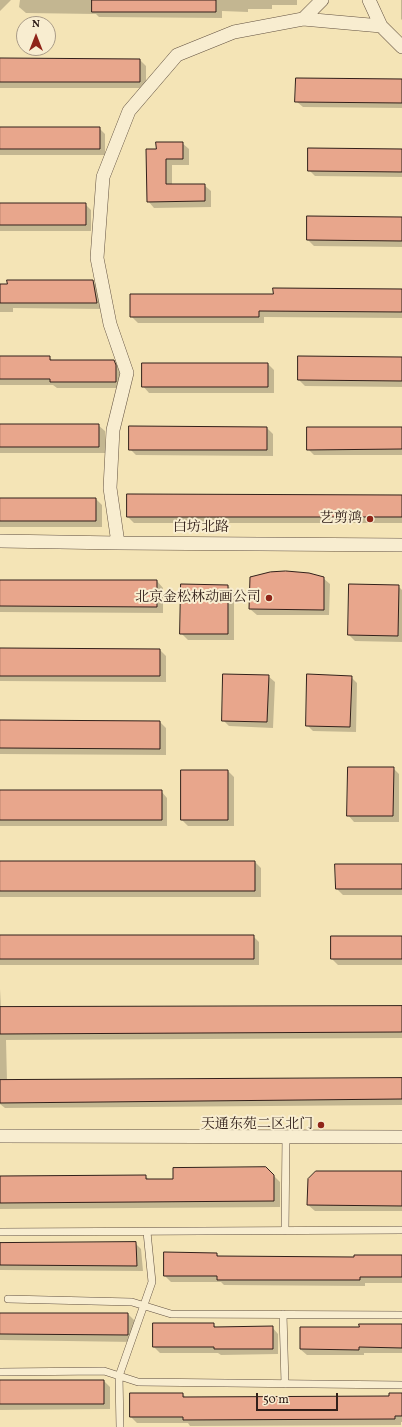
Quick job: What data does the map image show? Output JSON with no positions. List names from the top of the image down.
{
  "streets": {
    "street": ["白坊北路"]
  },
  "places": ["艺剪鸿", "北京金松林动画公司", "天通东苑二区北门"],
  "scale_bar": "50 m",
  "north": "top"
}
